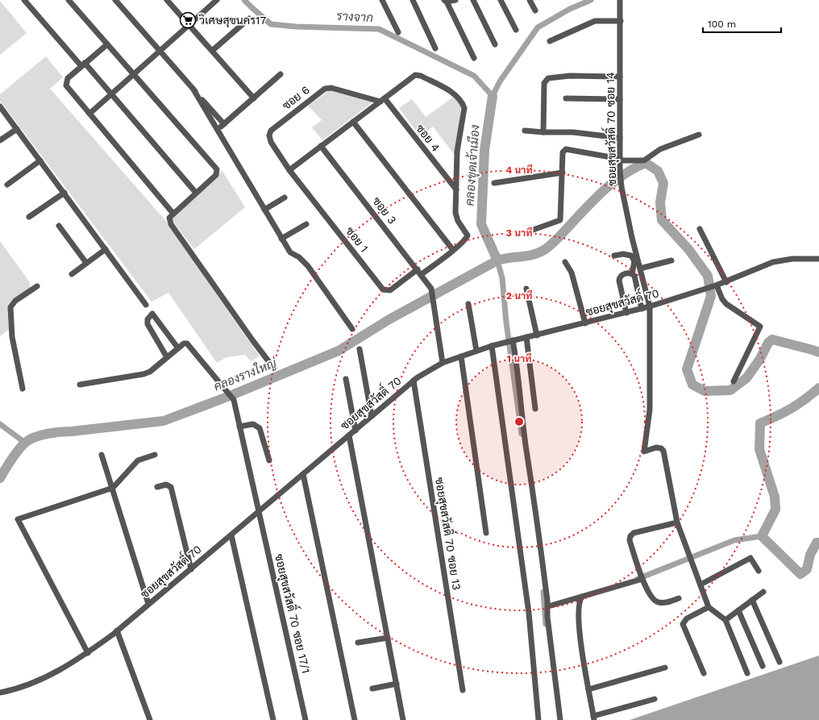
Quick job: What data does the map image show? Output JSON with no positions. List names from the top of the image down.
{
  "streets": {
    "street": [
      "ซอย 6",
      "ซอยสุขสวัสดิ์ 70 ซอย 14",
      "ซอย 4",
      "ซอย 3",
      "ซอย 1",
      "ซอยสุขสวัสดิ์ 70",
      "ซอยสุขสวัสดิ์ 70 ซอย 13",
      "ซอยสุขสวัสดิ์ 70 ซอย 17/1"
    ]
  },
  "crossings": [
    ["ซอย 6", "ซอย 4"],
    ["ซอย 6", "ซอย 1"],
    ["ซอยสุขสวัสดิ์ 70 ซอย 14", "ซอยสุขสวัสดิ์ 70"],
    ["ซอย 3", "ซอย 1"],
    ["ซอย 3", "ซอยสุขสวัสดิ์ 70"],
    ["ซอยสุขสวัสดิ์ 70", "ซอยสุขสวัสดิ์ 70 ซอย 13"],
    ["ซอยสุขสวัสดิ์ 70", "ซอยสุขสวัสดิ์ 70 ซอย 17/1"]
  ],
  "water": ["รางจาก", "คลองขุดเจ้าเมือง", "คลองรางใหญ่"],
  "places": {
    "supermarket": ["วิเศษสุขนคร17"]
  },
  "scale_bar": "100 m",
  "rings": [
    "4 นาที",
    "3 นาที",
    "2 นาที",
    "1 นาที"
  ]
}
